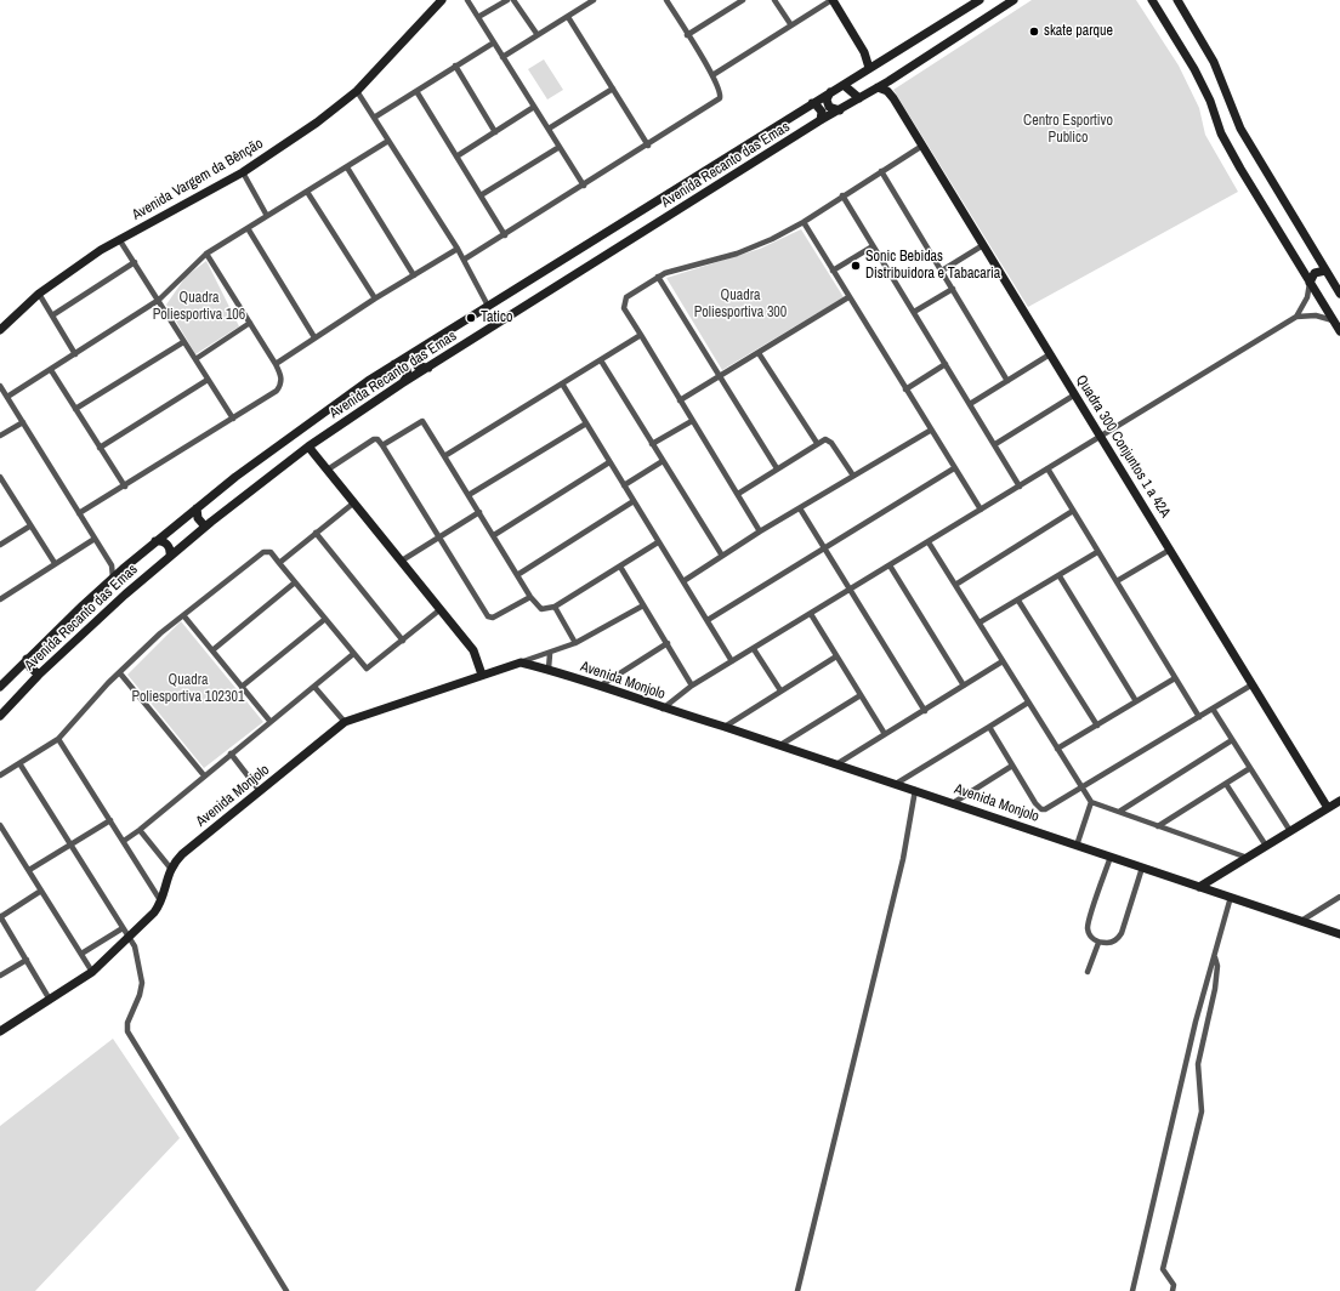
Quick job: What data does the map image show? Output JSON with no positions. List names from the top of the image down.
{
  "streets": {
    "street": [
      "Avenida Recanto das Emas",
      "Avenida Vargem da Bênção",
      "Quadra 300 Conjuntos 1 a 42A",
      "Avenida Monjolo"
    ]
  },
  "crossings": [
    ["Avenida Recanto das Emas", "Quadra 300 Conjuntos 1 a 42A"]
  ],
  "parks": [
    "Centro Esportivo Publico",
    "Quadra Poliesportiva 300",
    "Quadra Poliesportiva 106",
    "Quadra Poliesportiva 102301"
  ],
  "places": ["skate parque", "Sonic Bebidas Distribuidora e Tabacaria", "Tatico"]
}
